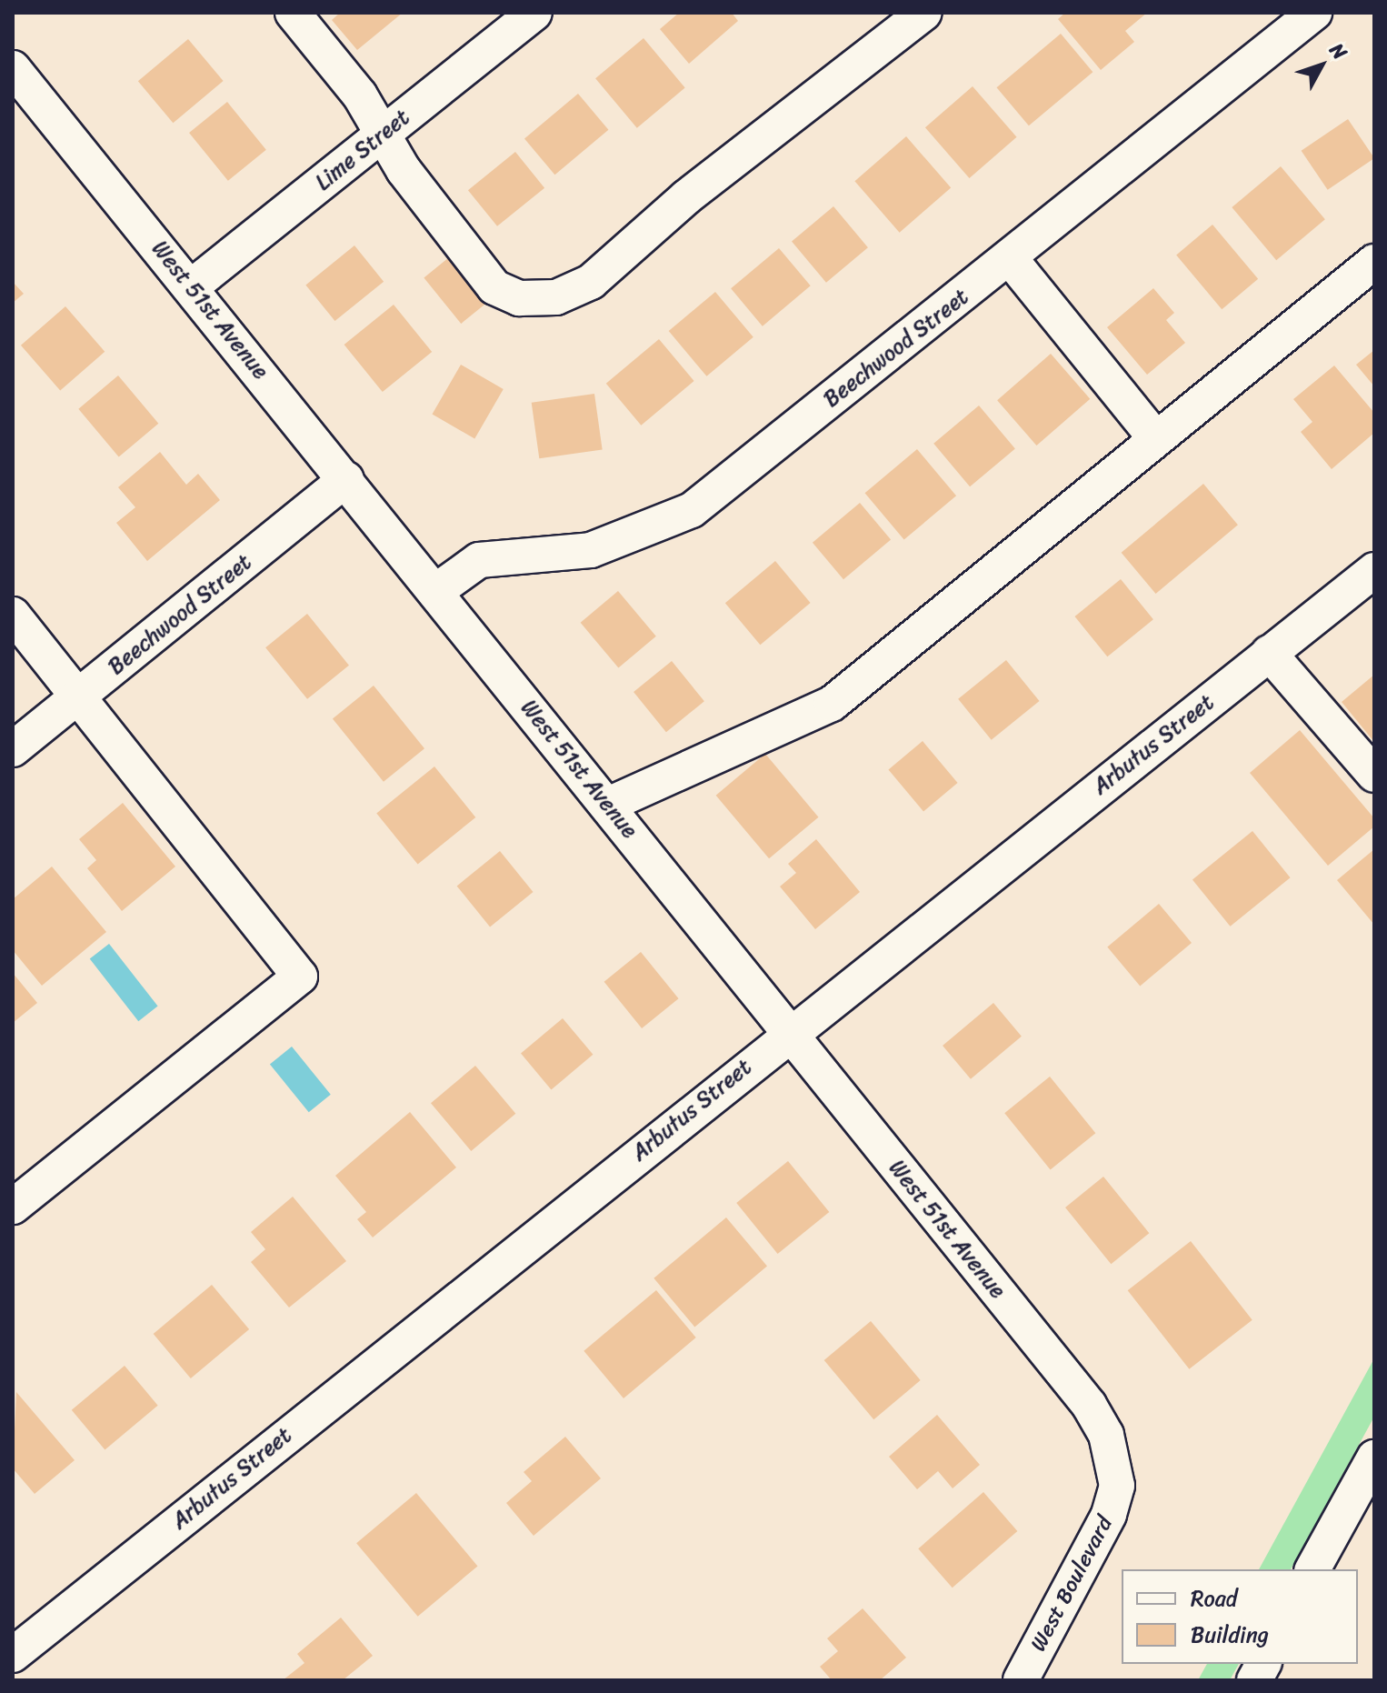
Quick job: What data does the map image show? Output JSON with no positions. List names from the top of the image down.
{
  "streets": {
    "street": [
      "Lime Street",
      "West 51st Avenue",
      "Beechwood Street",
      "Arbutus Street",
      "West Boulevard"
    ]
  },
  "crossings": [
    ["Lime Street", "West 51st Avenue"],
    ["West 51st Avenue", "Beechwood Street"],
    ["West 51st Avenue", "Arbutus Street"],
    ["West 51st Avenue", "West Boulevard"]
  ],
  "legend": ["Road", "Building"],
  "north": "top right"
}
